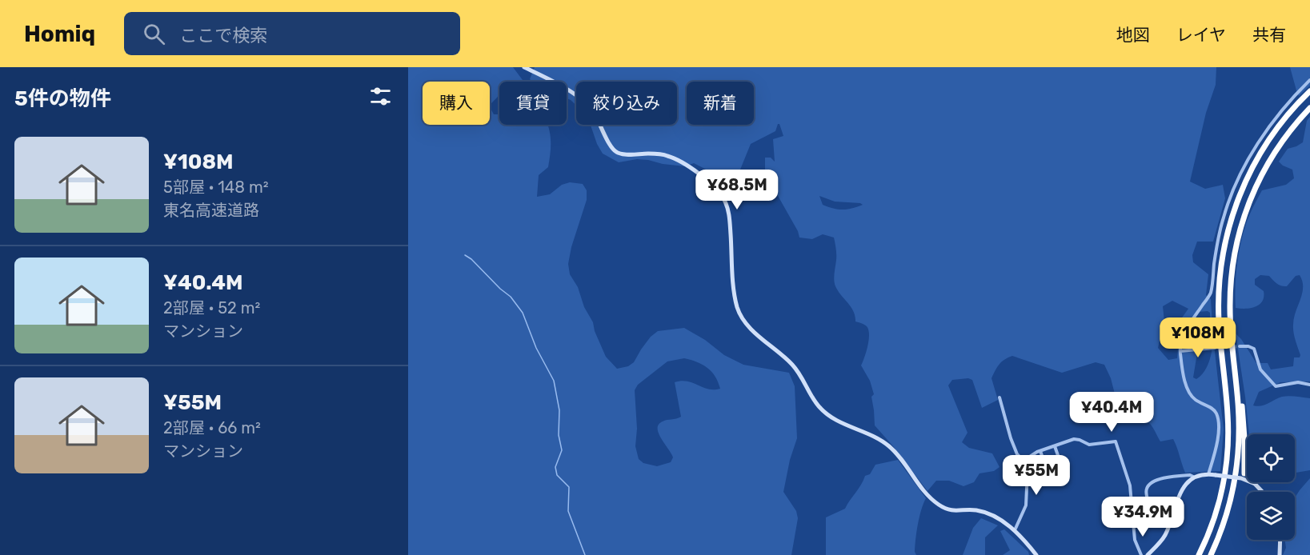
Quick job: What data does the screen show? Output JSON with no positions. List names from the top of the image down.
{
  "page": {
    "header": "Homiq",
    "search": "ここで検索",
    "nav": ["地図", "レイヤ", "共有"],
    "heading": "5件の物件",
    "chip": [
      "購入",
      "賃貸",
      "絞り込み",
      "新着"
    ],
    "list": [
      {
        "name": "¥108M",
        "note": "5部屋 · 148 m² · 東名高速道路"
      },
      {
        "name": "¥40.4M",
        "note": "2部屋 · 52 m² · マンション"
      },
      {
        "name": "¥55M",
        "note": "2部屋 · 66 m² · マンション"
      }
    ],
    "price": [
      "¥68.5M",
      "¥108M",
      "¥40.4M",
      "¥55M",
      "¥34.9M"
    ]
  }
}
